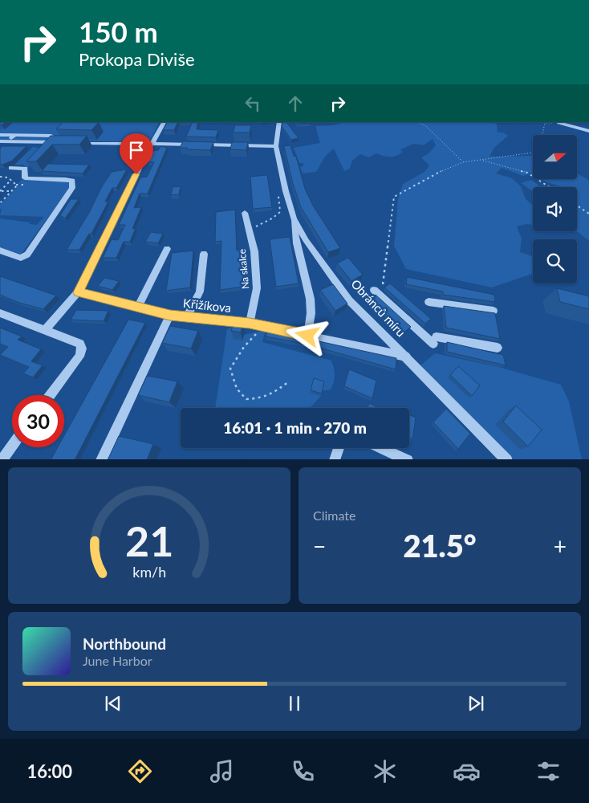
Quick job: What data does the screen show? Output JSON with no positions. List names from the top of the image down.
{
  "streets": {
    "street": ["Na skalce", "Křižíkova", "Obránců míru"]
  },
  "crossings": [
    ["Na skalce", "Křižíkova"],
    ["Křižíkova", "Obránců míru"]
  ],
  "north": "right",
  "page": {
    "turn": ["150 m", "Prokopa Diviše"],
    "limit": "30",
    "trip": "16:01 · 1 min · 270 m",
    "tile": "Climate",
    "heat": ["−", "21.5°", "+"],
    "song": ["Northbound", "June Harbor"],
    "tabs": "16:00",
    "gauge": ["21", "km/h"]
  }
}
